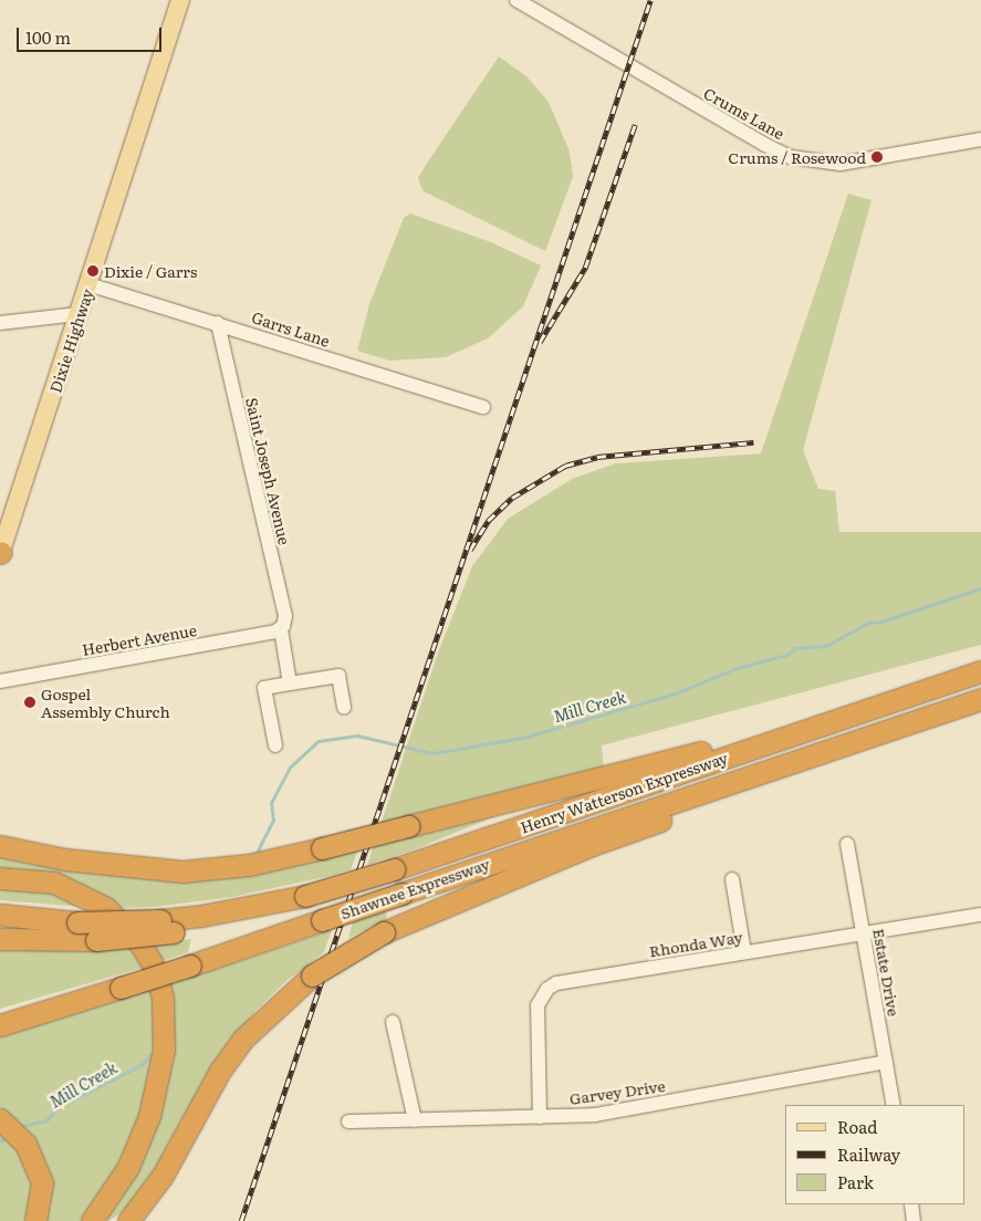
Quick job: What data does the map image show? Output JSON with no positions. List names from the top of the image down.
{
  "streets": {
    "highway": ["Henry Watterson Expressway", "Shawnee Expressway"],
    "main road": ["Dixie Highway"],
    "street": [
      "Crums Lane",
      "Garrs Lane",
      "Saint Joseph Avenue",
      "Herbert Avenue",
      "Rhonda Way",
      "Estate Drive",
      "Garvey Drive"
    ]
  },
  "crossings": [
    ["Garrs Lane", "Dixie Highway"],
    ["Garrs Lane", "Saint Joseph Avenue"],
    ["Saint Joseph Avenue", "Herbert Avenue"],
    ["Rhonda Way", "Estate Drive"],
    ["Rhonda Way", "Garvey Drive"],
    ["Estate Drive", "Garvey Drive"]
  ],
  "water": ["Mill Creek"],
  "places": ["Crums / Rosewood", "Dixie / Garrs", "Gospel Assembly Church"],
  "legend": ["Road", "Railway", "Park"],
  "scale_bar": "100 m"
}
